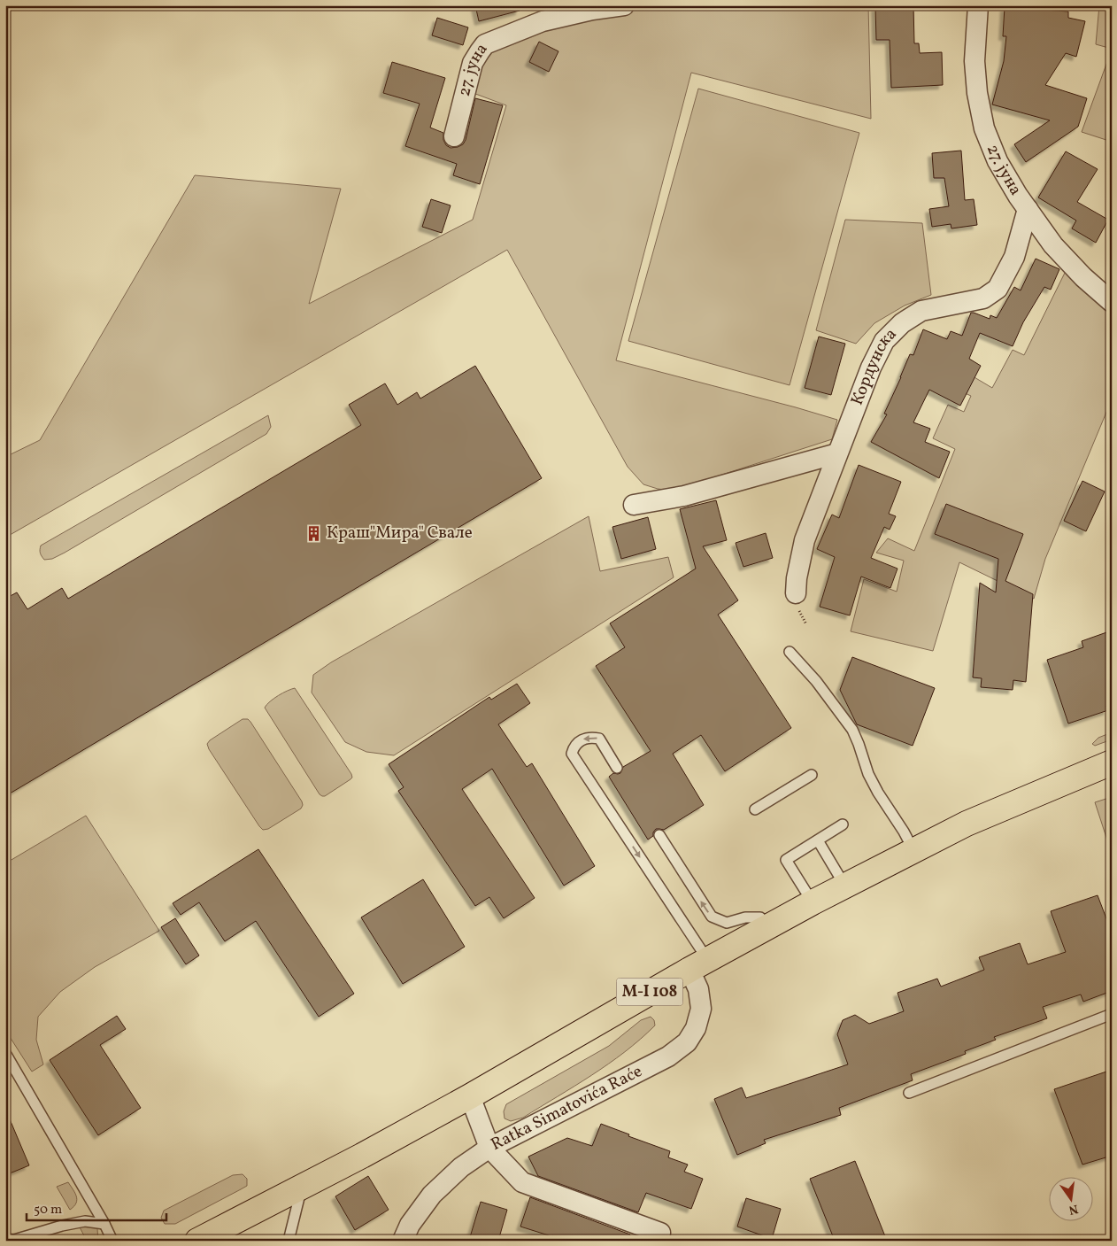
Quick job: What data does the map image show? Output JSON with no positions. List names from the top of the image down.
{
  "streets": {
    "main road": ["M-I 108"],
    "street": ["27. јуна", "Кордунска", "Ratka Simatovića Raće"]
  },
  "crossings": [
    ["27. јуна", "Кордунска"],
    ["M-I 108", "Ratka Simatovića Raće"]
  ],
  "places": {
    "building": ["Краш\"Мира\" Свале"]
  },
  "scale_bar": "50 m",
  "north": "bottom"
}
